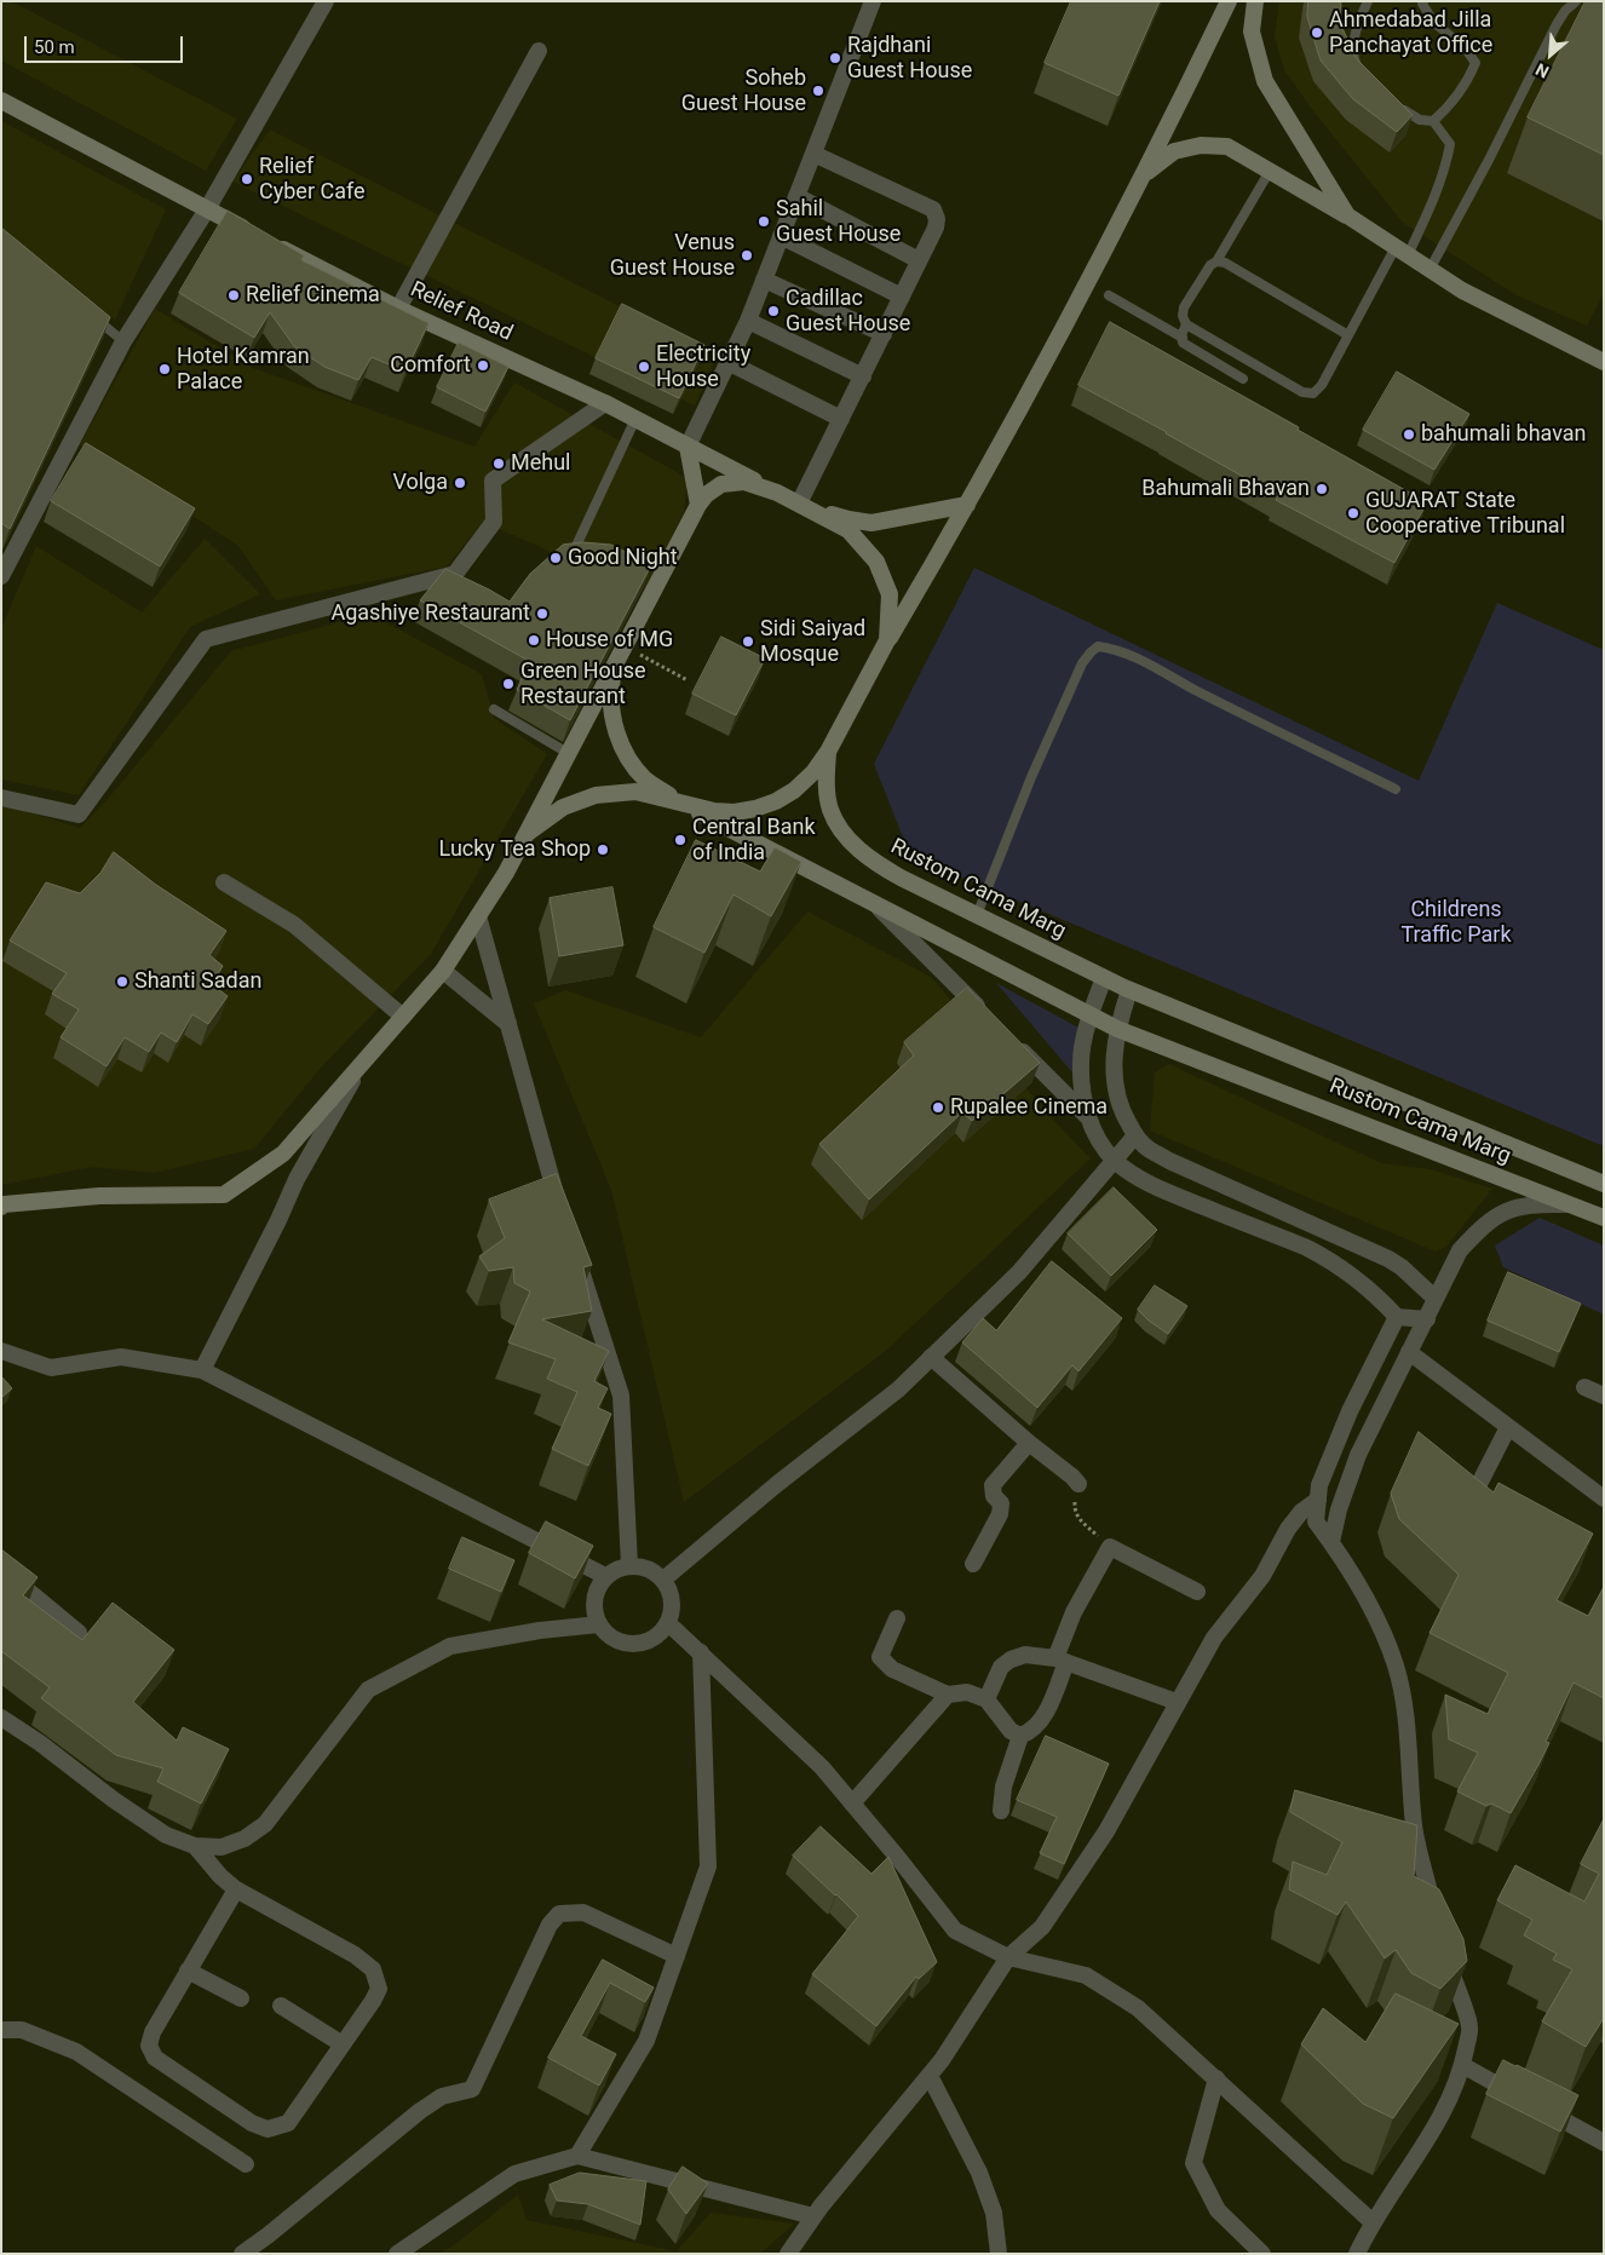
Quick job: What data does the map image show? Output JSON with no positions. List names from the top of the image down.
{
  "streets": {
    "main road": ["Relief Road", "Rustom Cama Marg"]
  },
  "parks": ["Childrens Traffic Park"],
  "places": [
    "Ahmedabad Jilla Panchayat Office",
    "Rajdhani Guest House",
    "Soheb Guest House",
    "Relief Cyber Cafe",
    "Sahil Guest House",
    "Venus Guest House",
    "Relief Cinema",
    "Cadillac Guest House",
    "Comfort",
    "Electricity House",
    "Hotel Kamran Palace",
    "bahumali bhavan",
    "Mehul",
    "Volga",
    "Bahumali Bhavan",
    "GUJARAT State Cooperative Tribunal",
    "Good Night",
    "Agashiye Restaurant",
    "House of MG",
    "Sidi Saiyad Mosque",
    "Green House Restaurant",
    "Central Bank of India",
    "Lucky Tea Shop",
    "Shanti Sadan",
    "Rupalee Cinema"
  ],
  "scale_bar": "50 m",
  "north": "bottom left"
}
